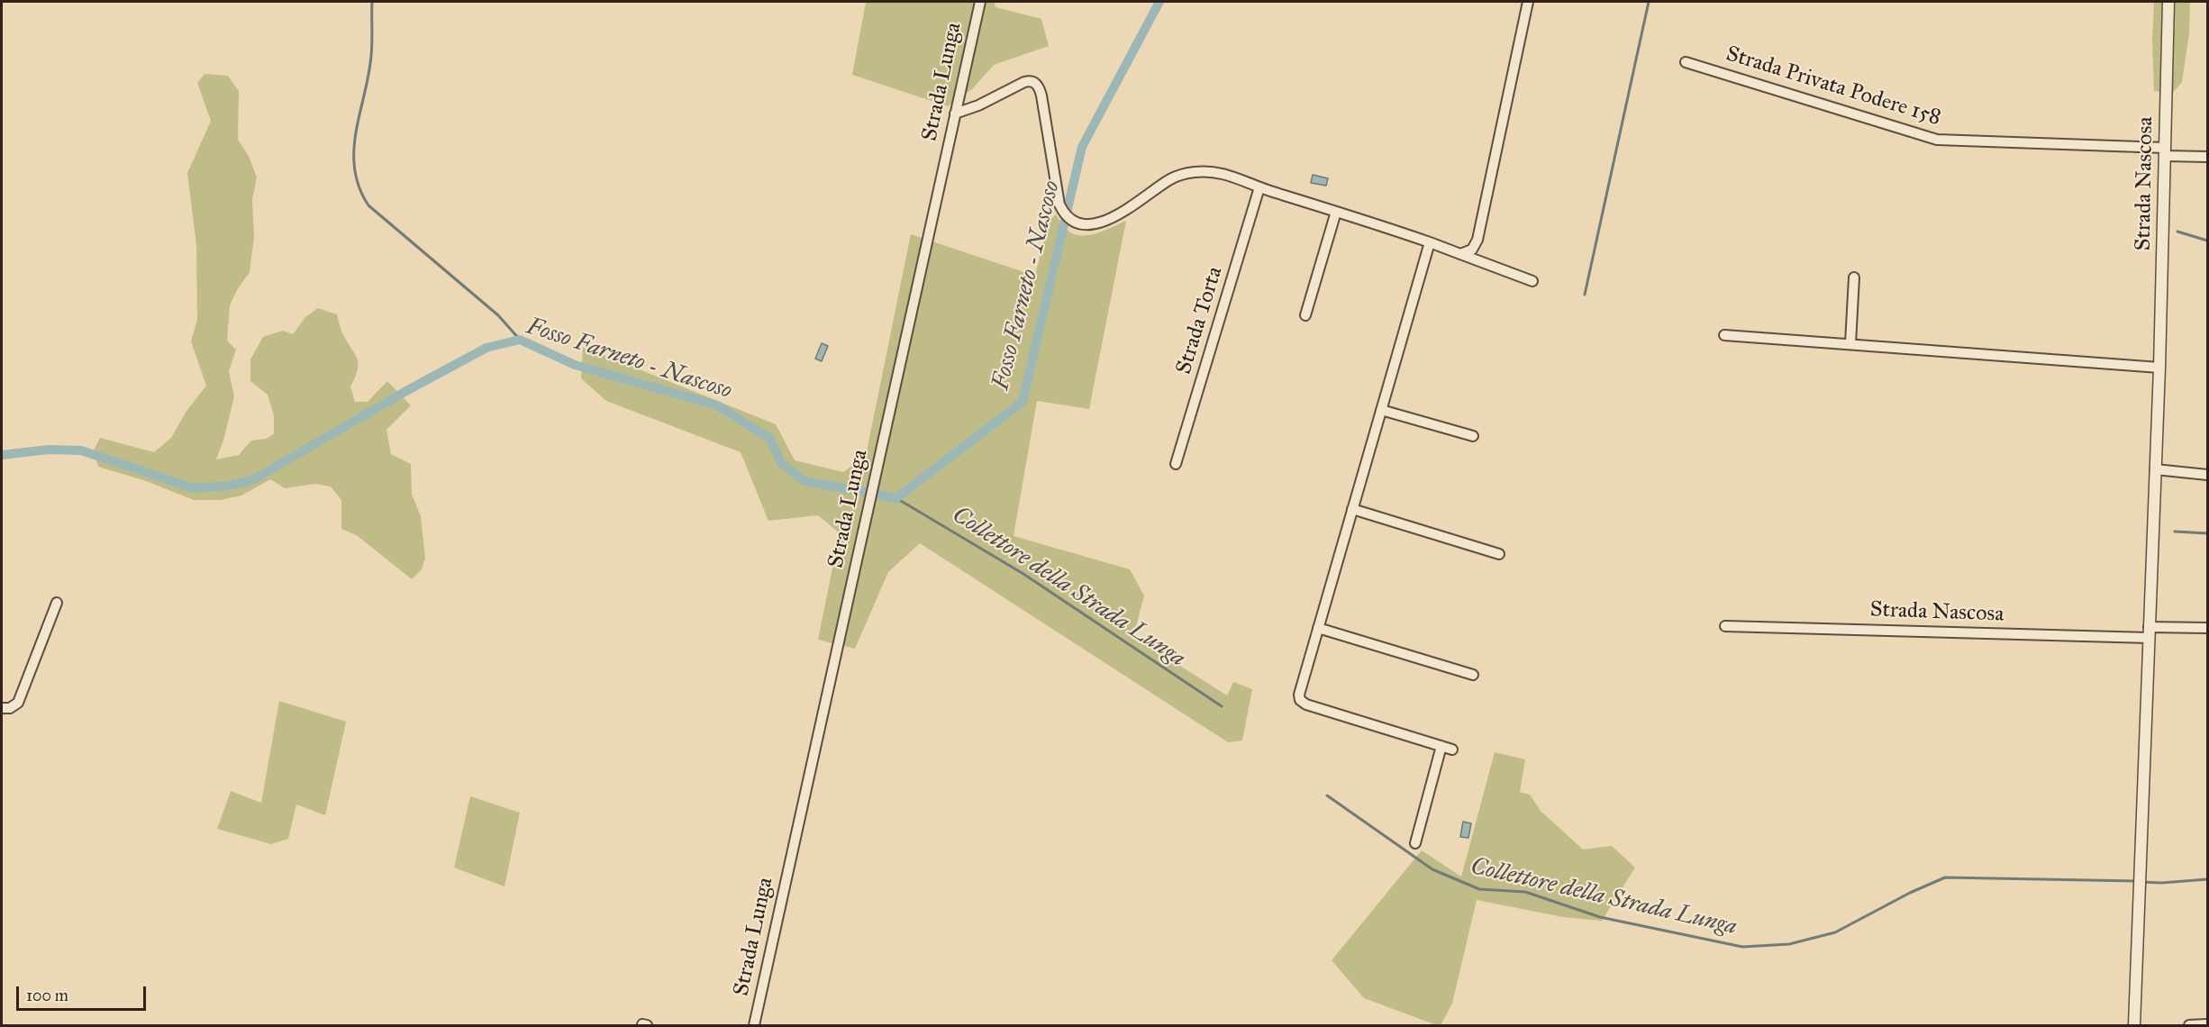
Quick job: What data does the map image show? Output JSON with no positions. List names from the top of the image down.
{
  "streets": {
    "street": [
      "Strada Lunga",
      "Strada Privata Podere 158",
      "Strada Nascosa",
      "Strada Torta"
    ]
  },
  "crossings": [
    ["Strada Privata Podere 158", "Strada Nascosa"]
  ],
  "water": ["Fosso Farneto - Nascoso", "Collettore della Strada Lunga"],
  "scale_bar": "100 m"
}
